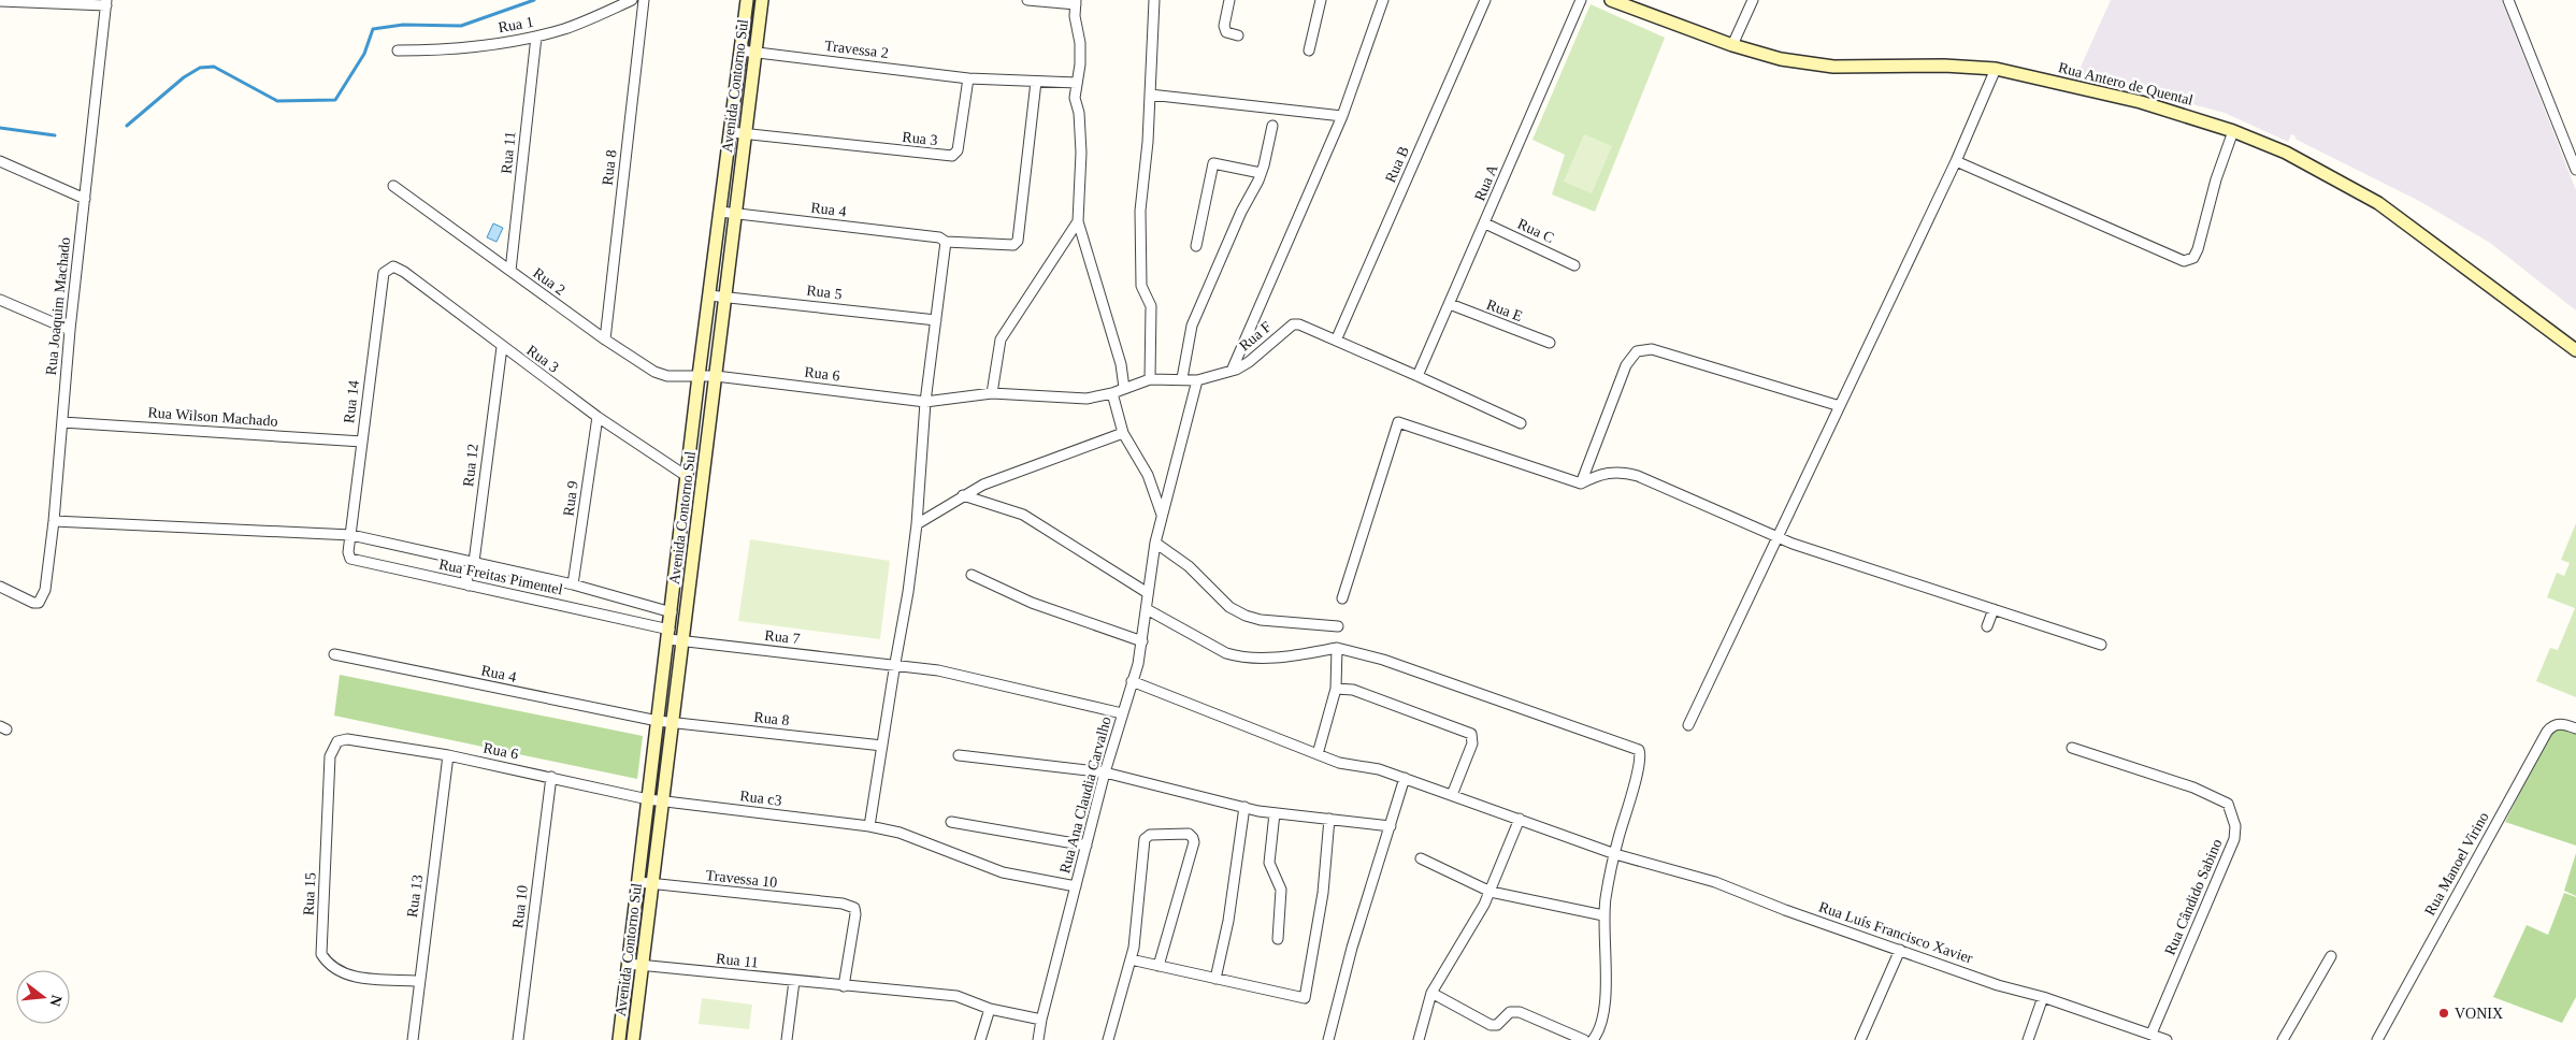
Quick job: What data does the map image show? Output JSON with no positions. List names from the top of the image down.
{
  "streets": {
    "street": [
      "Rua 1",
      "Travessa 2",
      "Rua Antero de Quental",
      "Avenida Contorno Sul",
      "Rua 3",
      "Rua 11",
      "Rua B",
      "Rua 8",
      "Rua A",
      "Rua 4",
      "Rua C",
      "Rua 2",
      "Rua 5",
      "Rua Joaquim Machado",
      "Rua E",
      "Rua F",
      "Rua 6",
      "Rua 14",
      "Rua Wilson Machado",
      "Rua 12",
      "Rua 9",
      "Rua Freitas Pimentel",
      "Rua 7",
      "Rua Ana Claudia Carvalho",
      "Rua c3",
      "Rua Manoel Virino",
      "Travessa 10",
      "Rua 15",
      "Rua 13",
      "Rua Cândido Sabino",
      "Rua 10",
      "Rua Luís Francisco Xavier"
    ]
  },
  "crossings": [
    ["Rua 1", "Rua 11"],
    ["Travessa 2", "Avenida Contorno Sul"],
    ["Travessa 2", "Rua 3"],
    ["Travessa 2", "Rua 4"],
    ["Avenida Contorno Sul", "Rua 3"],
    ["Avenida Contorno Sul", "Rua 11"],
    ["Avenida Contorno Sul", "Rua 8"],
    ["Avenida Contorno Sul", "Rua 4"],
    ["Avenida Contorno Sul", "Rua 2"],
    ["Avenida Contorno Sul", "Rua 5"],
    ["Avenida Contorno Sul", "Rua 6"],
    ["Avenida Contorno Sul", "Rua Freitas Pimentel"],
    ["Avenida Contorno Sul", "Rua 7"],
    ["Avenida Contorno Sul", "Rua c3"],
    ["Avenida Contorno Sul", "Travessa 10"],
    ["Rua 3", "Rua 14"],
    ["Rua 3", "Rua 12"],
    ["Rua 3", "Rua 9"],
    ["Rua 11", "Rua 2"],
    ["Rua 11", "Travessa 10"],
    ["Rua B", "Rua F"],
    ["Rua 8", "Rua 4"],
    ["Rua 8", "Rua 2"],
    ["Rua A", "Rua C"],
    ["Rua A", "Rua E"],
    ["Rua A", "Rua F"],
    ["Rua 2", "Rua 6"],
    ["Rua Joaquim Machado", "Rua Wilson Machado"],
    ["Rua Joaquim Machado", "Rua Freitas Pimentel"],
    ["Rua F", "Rua 6"],
    ["Rua F", "Rua Ana Claudia Carvalho"],
    ["Rua 6", "Rua c3"],
    ["Rua 6", "Rua 15"],
    ["Rua 6", "Rua 13"],
    ["Rua 6", "Rua 10"],
    ["Rua 14", "Rua Wilson Machado"],
    ["Rua 14", "Rua Freitas Pimentel"],
    ["Rua 12", "Rua Freitas Pimentel"],
    ["Rua 9", "Rua Freitas Pimentel"],
    ["Rua Freitas Pimentel", "Rua 7"],
    ["Rua 7", "Rua Ana Claudia Carvalho"],
    ["Rua Ana Claudia Carvalho", "Rua c3"],
    ["Rua Ana Claudia Carvalho", "Rua Luís Francisco Xavier"],
    ["Rua 15", "Rua 13"],
    ["Rua Cândido Sabino", "Rua Luís Francisco Xavier"]
  ],
  "places": ["VONIX"],
  "north": "right"
}
